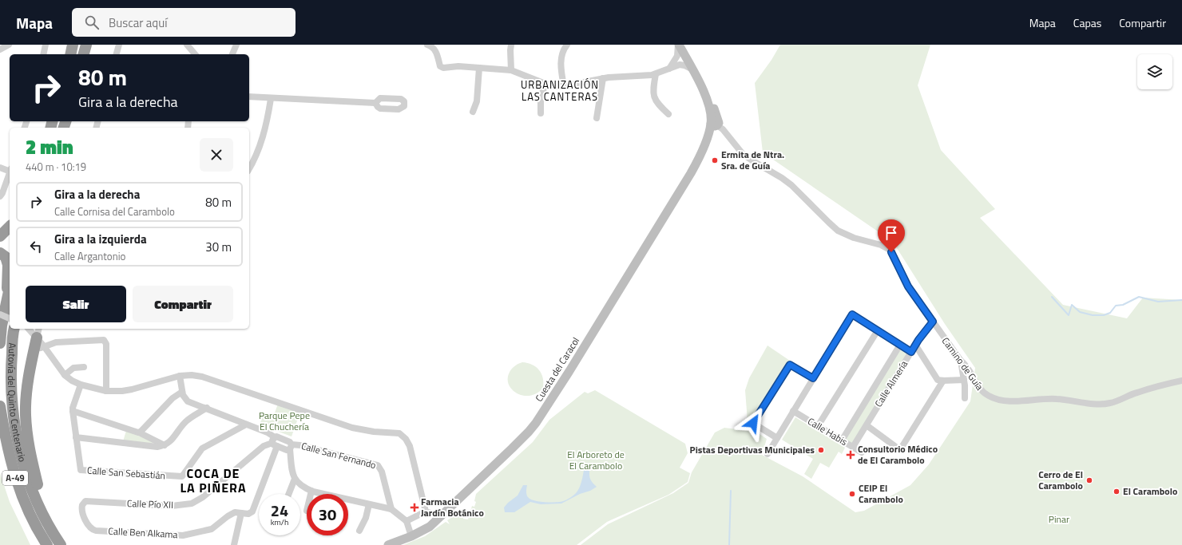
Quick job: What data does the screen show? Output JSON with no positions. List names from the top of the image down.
{
  "streets": {
    "highway": ["Autovía del Quinto Centenario", "A-49"],
    "main road": ["Cuesta del Caracol"],
    "street": [
      "Camino de Guía",
      "Calle Almería",
      "Calle Habis",
      "Calle San Fernando",
      "Calle San Sebastián",
      "Calle Pío XII",
      "Calle Ben Alkama"
    ]
  },
  "crossings": [
    ["Camino de Guía", "Cuesta del Caracol"],
    ["Camino de Guía", "Calle Almería"],
    ["Calle Almería", "Calle Habis"],
    ["Calle Pío XII", "Calle Ben Alkama"]
  ],
  "districts": ["URBANIZACIÓN LAS CANTERAS", "COCA DE LA PIÑERA"],
  "parks": ["Parque Pepe El Chuchería", "El Arboreto de El Carambolo", "Pinar"],
  "places": {
    "other": [
      "Ermita de Ntra. Sra. de Guía",
      "Pistas Deportivas Municipales",
      "Cerro de El Carambolo",
      "El Carambolo",
      "CEIP El Carambolo"
    ],
    "health": ["Consultorio Médico de El Carambolo", "Farmacia Jardín Botánico"]
  },
  "page": {
    "header": "Mapa",
    "search": "Buscar aquí",
    "nav": ["Mapa", "Capas", "Compartir"],
    "turn": ["80 m", "Gira a la derecha"],
    "heading": ["2 min", "440 m · 10:19"],
    "list": [
      {
        "name": "Gira a la derecha",
        "note": "Calle Cornisa del Carambolo",
        "value": "80 m"
      },
      {
        "name": "Gira a la izquierda",
        "note": "Calle Argantonio",
        "value": "30 m"
      }
    ],
    "buttons": ["Salir", "Compartir"],
    "speed": "24 km/h",
    "limit": "30"
  }
}
